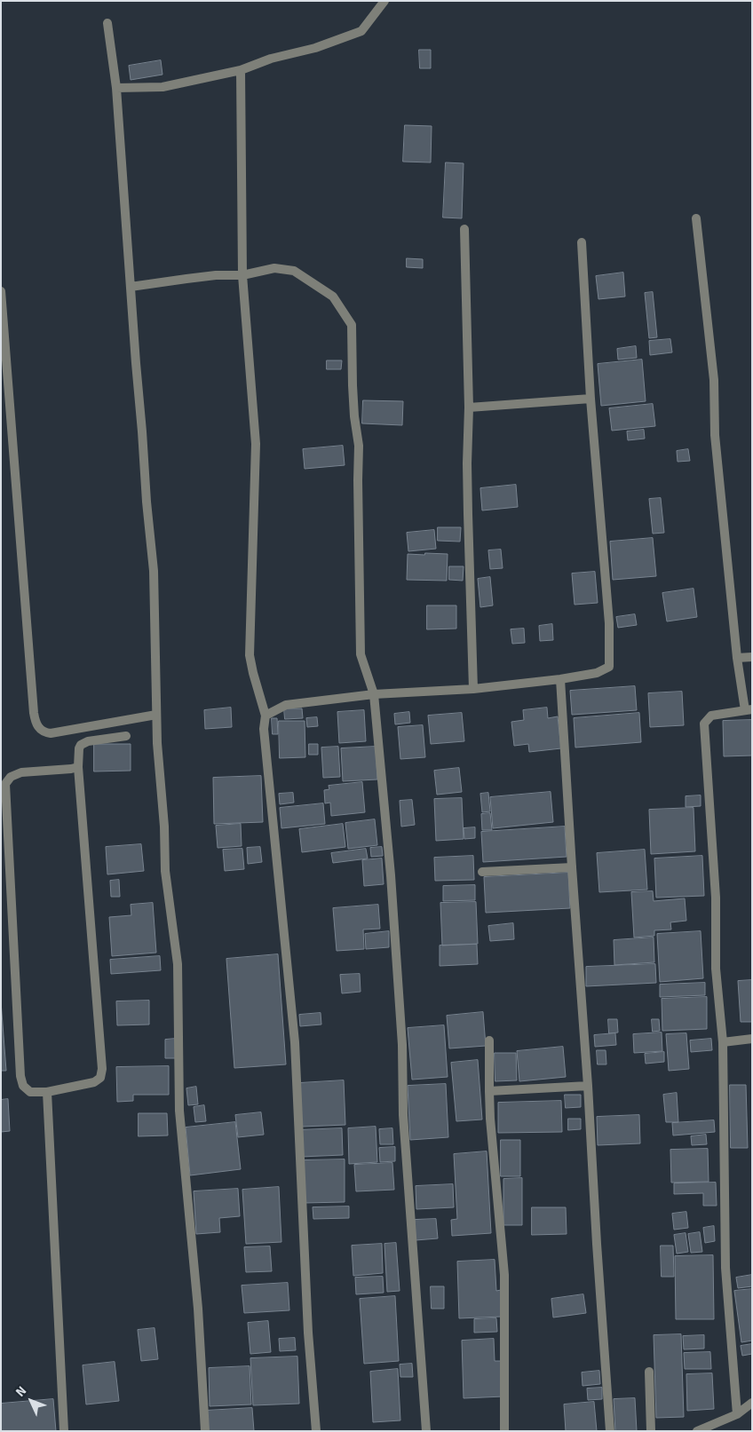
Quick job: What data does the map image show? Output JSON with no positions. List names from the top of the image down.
{
  "north": "top left"
}
